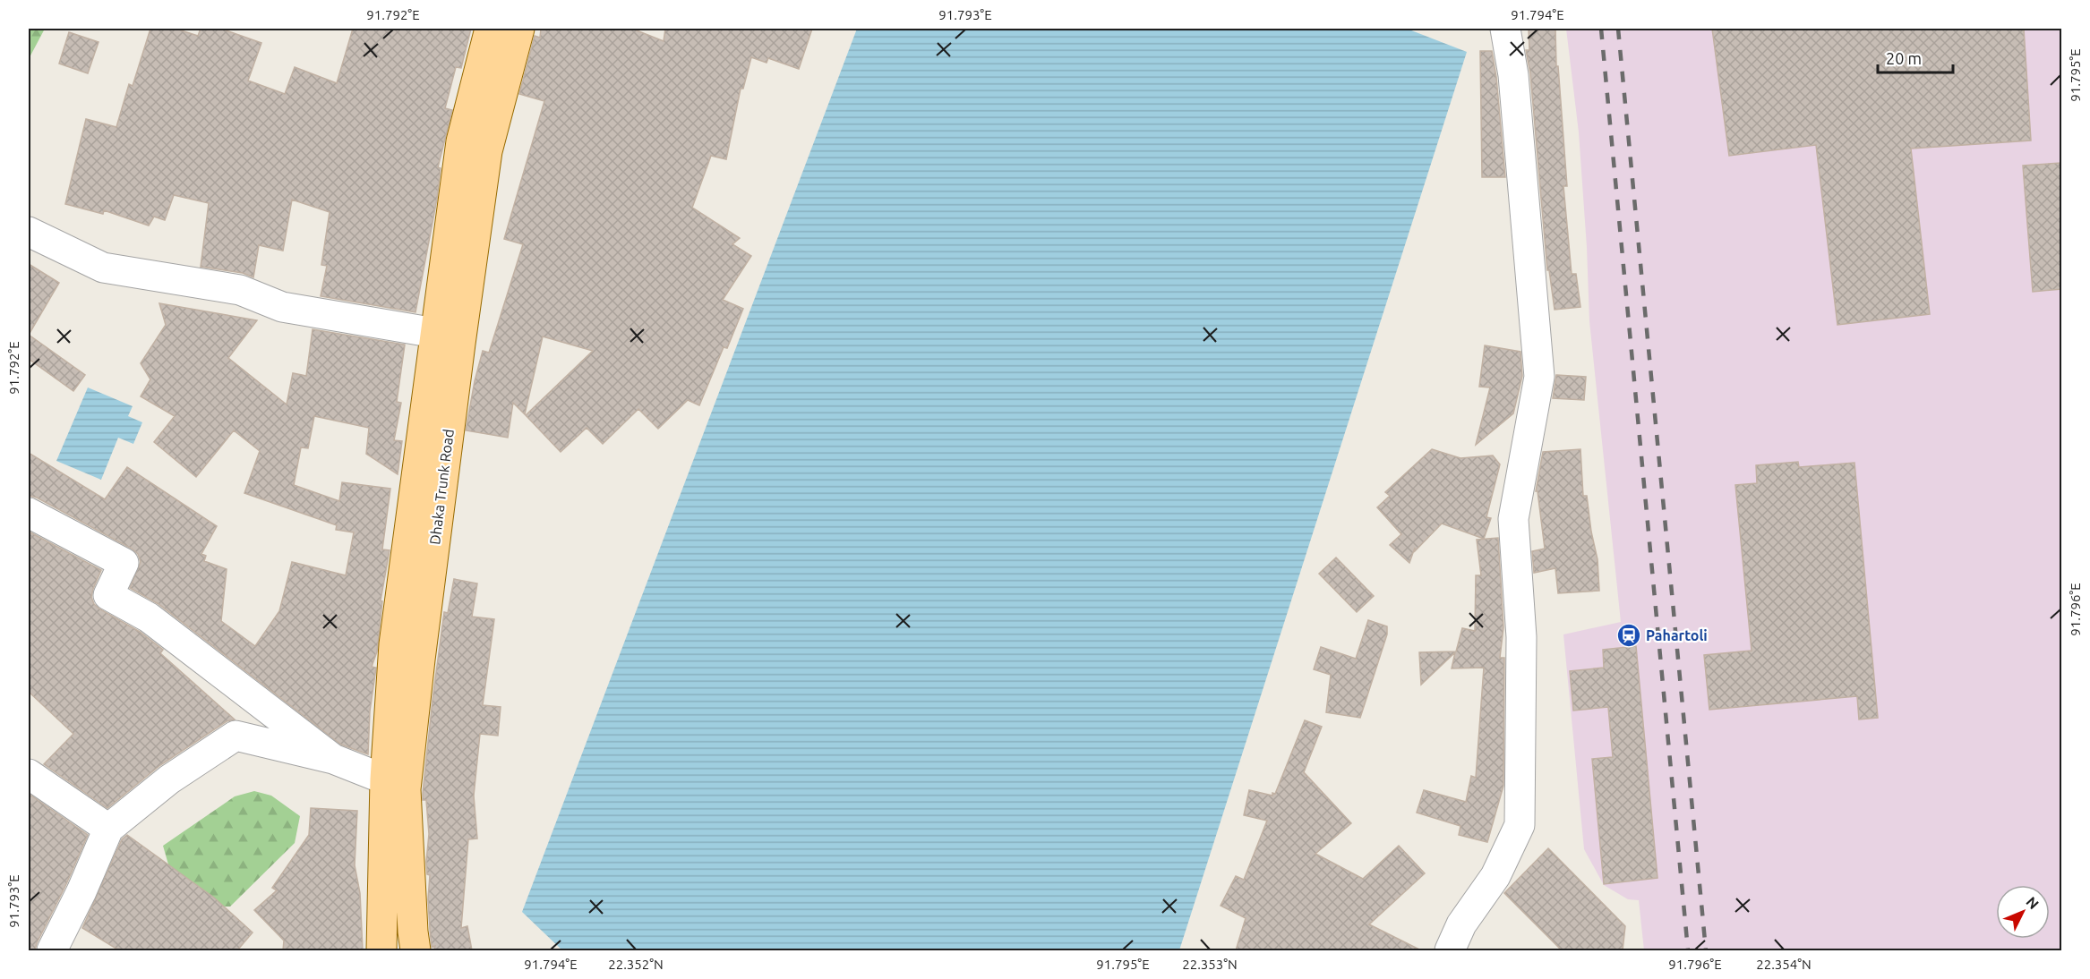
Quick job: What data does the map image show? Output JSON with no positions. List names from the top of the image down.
{
  "streets": {
    "main road": ["Dhaka Trunk Road"]
  },
  "places": {
    "station": ["Pahartoli"]
  },
  "scale_bar": "20 m",
  "north": "top right",
  "coordinates": [
    "91.792°E",
    "91.793°E",
    "91.794°E",
    "91.795°E",
    "91.796°E",
    "22.352°N",
    "22.353°N",
    "22.354°N"
  ]
}
